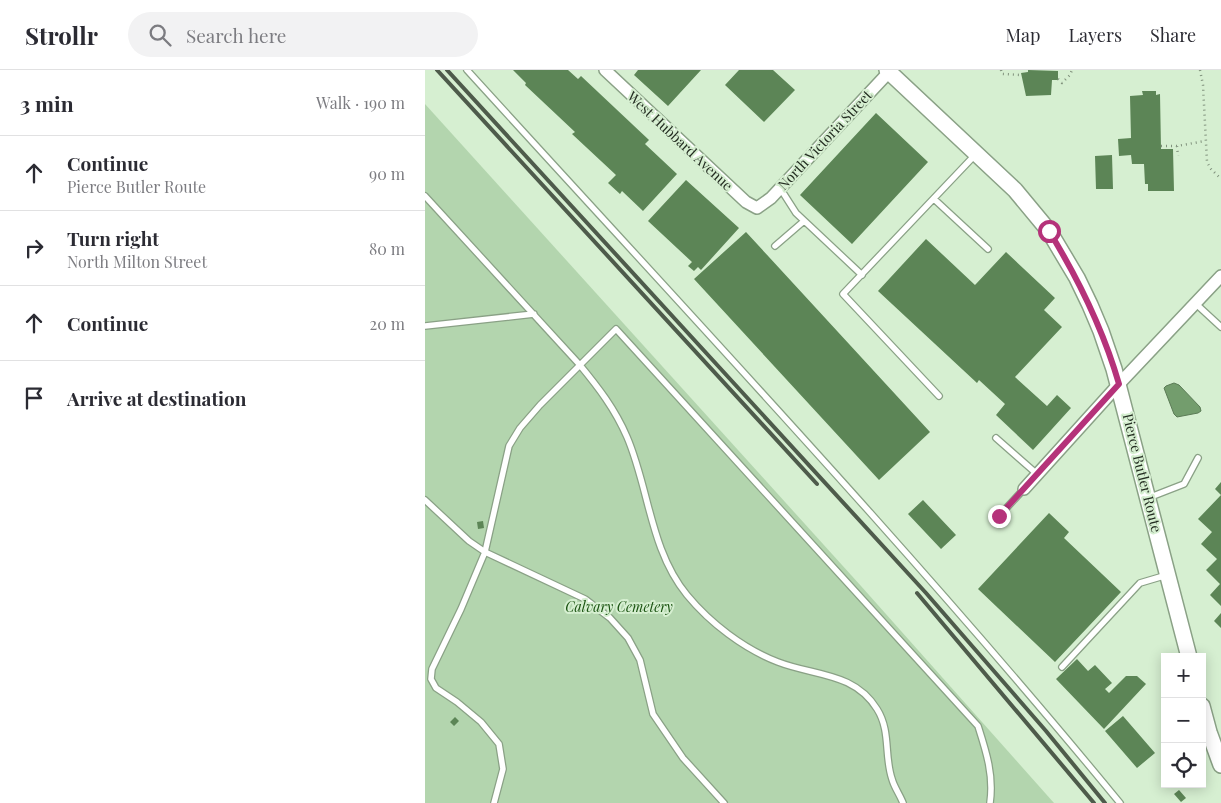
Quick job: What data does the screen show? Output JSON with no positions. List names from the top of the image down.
{
  "streets": {
    "main road": ["Pierce Butler Route"],
    "street": ["North Victoria Street", "West Hubbard Avenue"]
  },
  "crossings": [
    ["North Victoria Street", "West Hubbard Avenue"],
    ["North Victoria Street", "Pierce Butler Route"]
  ],
  "parks": ["Calvary Cemetery"],
  "page": {
    "header": "Strollr",
    "search": "Search here",
    "nav": ["Map", "Layers", "Share"],
    "heading": ["3 min", "Walk · 190 m"],
    "list": [
      ["Continue", "Pierce Butler Route", "90 m"],
      ["Turn right", "North Milton Street", "80 m"],
      ["Continue", "20 m"],
      "Arrive at destination"
    ],
    "map_buttons": ["+", "−"]
  }
}
